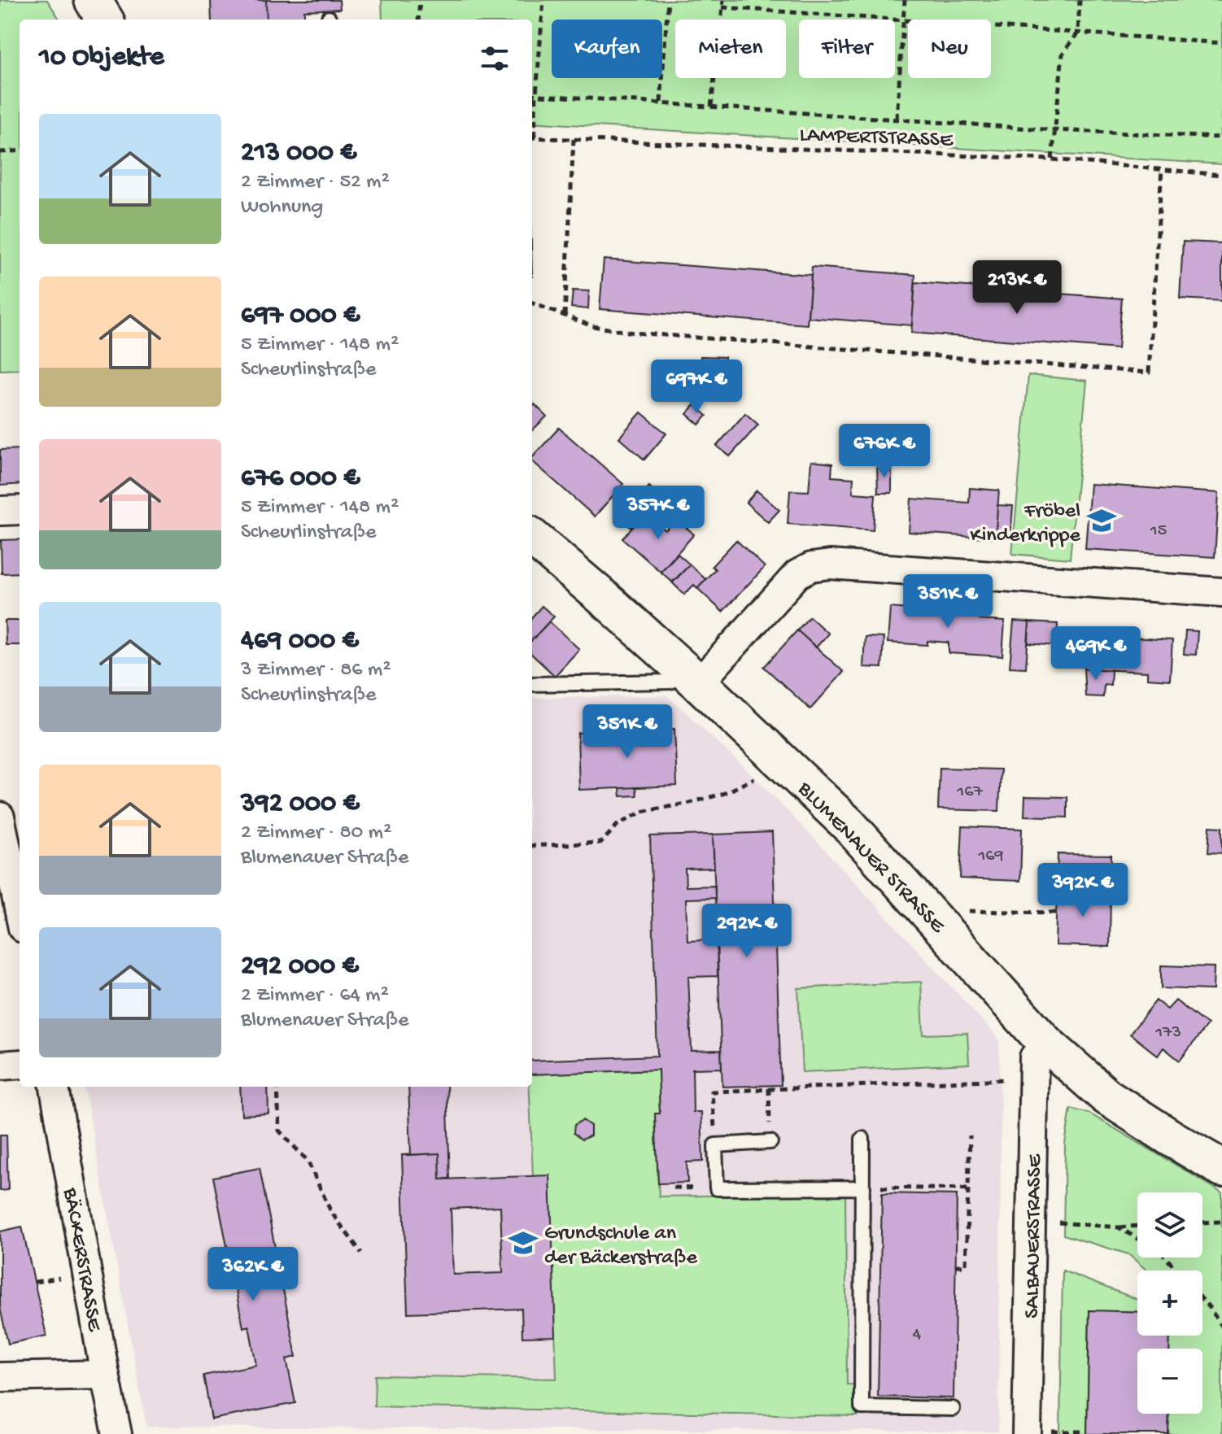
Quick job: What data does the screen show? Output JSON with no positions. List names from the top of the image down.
{
  "streets": {
    "street": ["BLUMENAUER STRASSE", "SALBAUERSTRASSE", "BÄCKERSTRASSE"],
    "path": ["LAMPERTSTRASSE"]
  },
  "crossings": [
    ["BLUMENAUER STRASSE", "SALBAUERSTRASSE"]
  ],
  "places": {
    "school or university": ["Fröbel Kinderkrippe", "Grundschule an der Bäckerstraße"]
  },
  "house_numbers": [
    "15",
    "167",
    "169",
    "173",
    "4"
  ],
  "page": {
    "chip": [
      "Kaufen",
      "Mieten",
      "Filter",
      "Neu"
    ],
    "heading": "10 Objekte",
    "list": [
      {
        "name": "213 000 €",
        "note": "2 Zimmer · 52 m² · Wohnung"
      },
      {
        "name": "697 000 €",
        "note": "5 Zimmer · 148 m² · Scheurlinstraße"
      },
      {
        "name": "676 000 €",
        "note": "5 Zimmer · 148 m² · Scheurlinstraße"
      },
      {
        "name": "469 000 €",
        "note": "3 Zimmer · 86 m² · Scheurlinstraße"
      },
      {
        "name": "392 000 €",
        "note": "2 Zimmer · 80 m² · Blumenauer Straße"
      },
      {
        "name": "292 000 €",
        "note": "2 Zimmer · 64 m² · Blumenauer Straße"
      }
    ],
    "price": [
      "213K €",
      "697K €",
      "676K €",
      "357K €",
      "351K €",
      "469K €",
      "351K €",
      "392K €",
      "292K €",
      "362K €"
    ],
    "map_buttons": ["+", "−"]
  }
}
